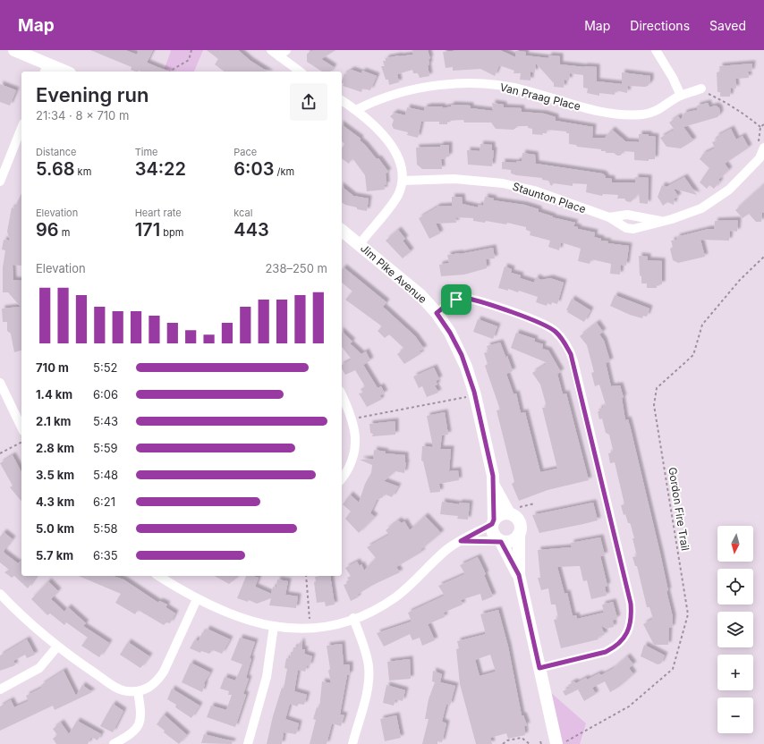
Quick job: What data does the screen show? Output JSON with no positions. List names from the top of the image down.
{
  "streets": {
    "street": ["Van Praag Place", "Staunton Place", "Jim Pike Avenue"],
    "path": ["Gordon Fire Trail"]
  },
  "north": "bottom",
  "page": {
    "header": "Map",
    "nav": ["Map", "Directions", "Saved"],
    "heading": ["Evening run", "21:34 · 8 × 710 m"],
    "stats": [
      ["Distance", "5.68 km"],
      ["Time", "34:22"],
      ["Pace", "6:03 /km"],
      ["Elevation", "96 m"],
      ["Heart rate", "171 bpm"],
      ["kcal", "443"]
    ],
    "chart": ["Elevation", "238–250 m"],
    "list": [
      {
        "name": "710 m",
        "note": "5:52"
      },
      {
        "name": "1.4 km",
        "note": "6:06"
      },
      {
        "name": "2.1 km",
        "note": "5:43"
      },
      {
        "name": "2.8 km",
        "note": "5:59"
      },
      {
        "name": "3.5 km",
        "note": "5:48"
      },
      {
        "name": "4.3 km",
        "note": "6:21"
      },
      {
        "name": "5.0 km",
        "note": "5:58"
      },
      {
        "name": "5.7 km",
        "note": "6:35"
      }
    ],
    "map_buttons": ["+", "−"]
  }
}
